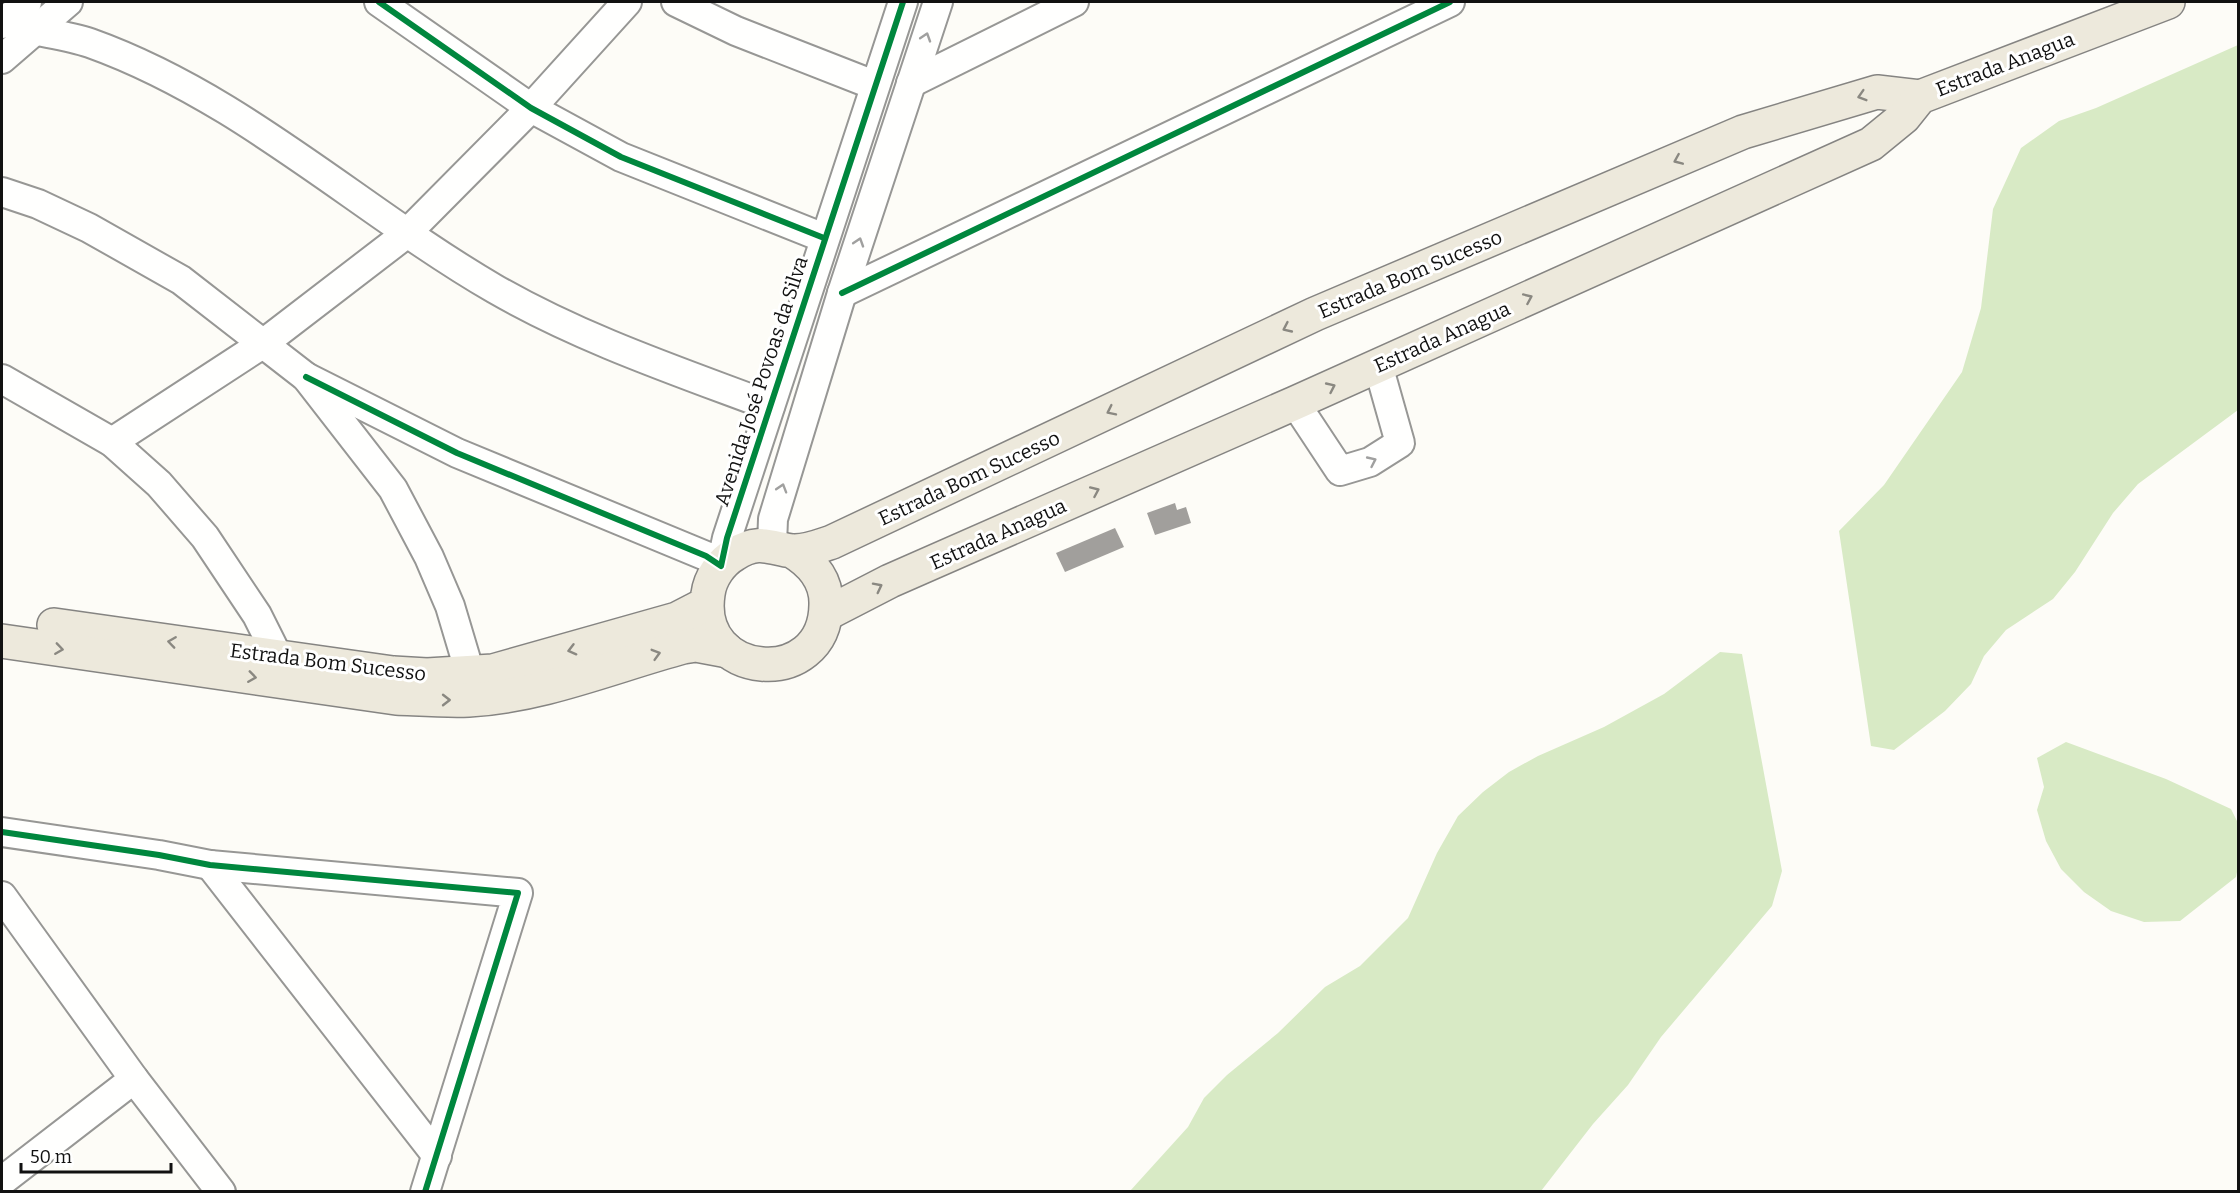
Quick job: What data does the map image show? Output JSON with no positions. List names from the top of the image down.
{
  "streets": {
    "main road": ["Estrada Anagua", "Estrada Bom Sucesso"],
    "street": ["Avenida José Povoas da Silva"]
  },
  "crossings": [
    ["Estrada Anagua", "Estrada Bom Sucesso"],
    ["Estrada Anagua", "Avenida José Povoas da Silva"],
    ["Estrada Bom Sucesso", "Avenida José Povoas da Silva"]
  ],
  "one_way": ["Estrada Anagua"],
  "scale_bar": "50 m"
}
